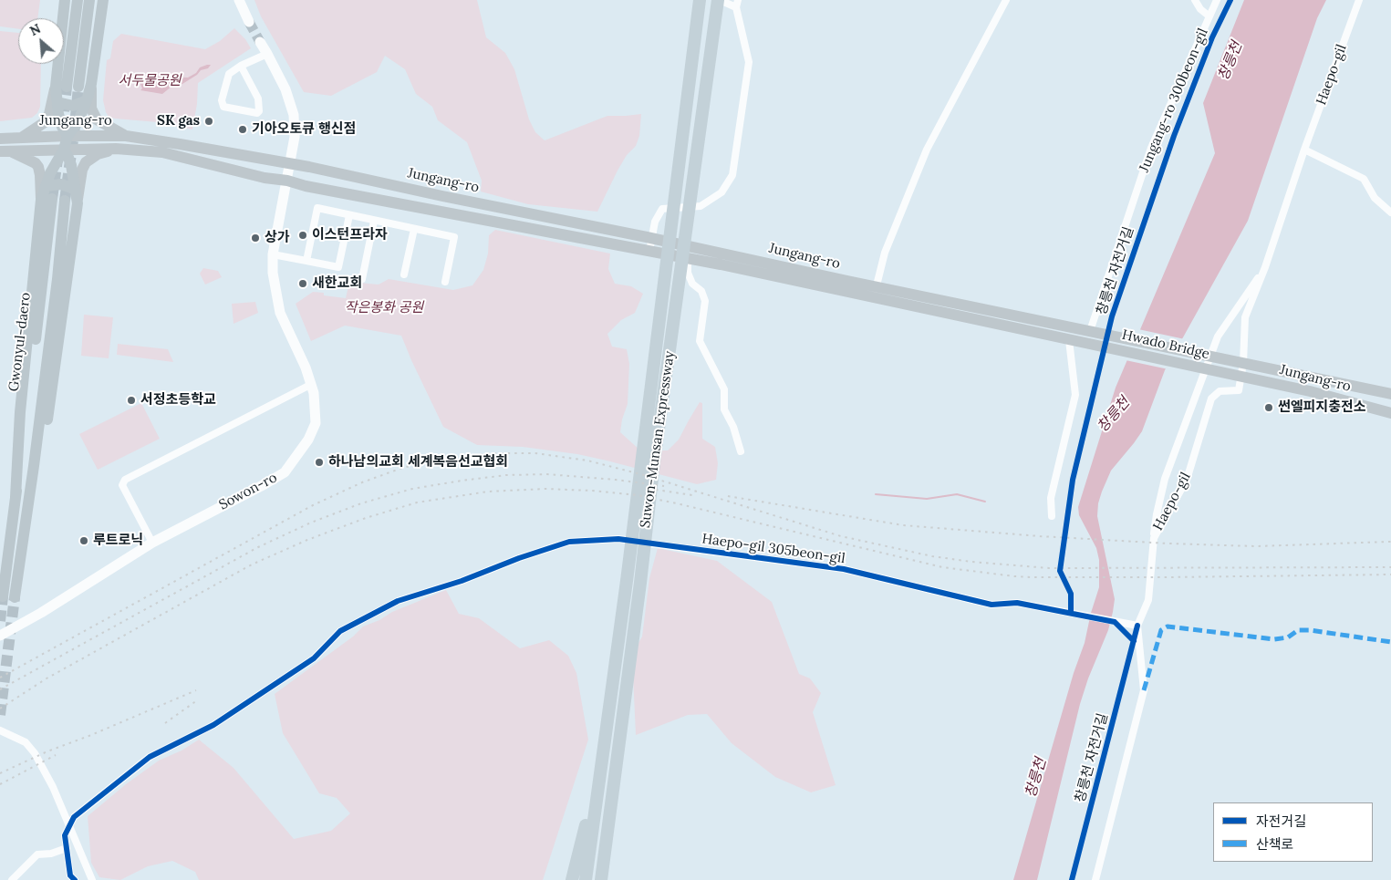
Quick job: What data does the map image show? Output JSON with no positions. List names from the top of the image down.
{
  "streets": {
    "highway": ["Gwonyul-daero", "Suwon-Munsan Expressway"],
    "main road": ["Jungang-ro", "Hwado Bridge", "Sowon-ro"],
    "street": ["Haepo-gil", "Jungang-ro 300beon-gil", "Haepo-gil 305beon-gil"],
    "cycle path": ["창릉천 자전거길"]
  },
  "crossings": [
    ["Haepo-gil", "Jungang-ro"],
    ["Haepo-gil", "Hwado Bridge"],
    ["Haepo-gil", "Haepo-gil 305beon-gil"],
    ["Jungang-ro 300beon-gil", "Jungang-ro"],
    ["Jungang-ro 300beon-gil", "Hwado Bridge"],
    ["Jungang-ro", "Gwonyul-daero"],
    ["Jungang-ro", "Hwado Bridge"],
    ["Jungang-ro", "Sowon-ro"]
  ],
  "water": ["창릉천"],
  "parks": ["서두물공원", "작은봉화 공원"],
  "places": [
    "SK gas",
    "기아오토큐 행신점",
    "이스턴프라자",
    "상가",
    "새한교회",
    "서정초등학교",
    "썬엘피지충전소",
    "하나남의교회 세계복음선교협회",
    "루트로닉"
  ],
  "legend": ["자전거길", "산책로"],
  "north": "top left"
}
